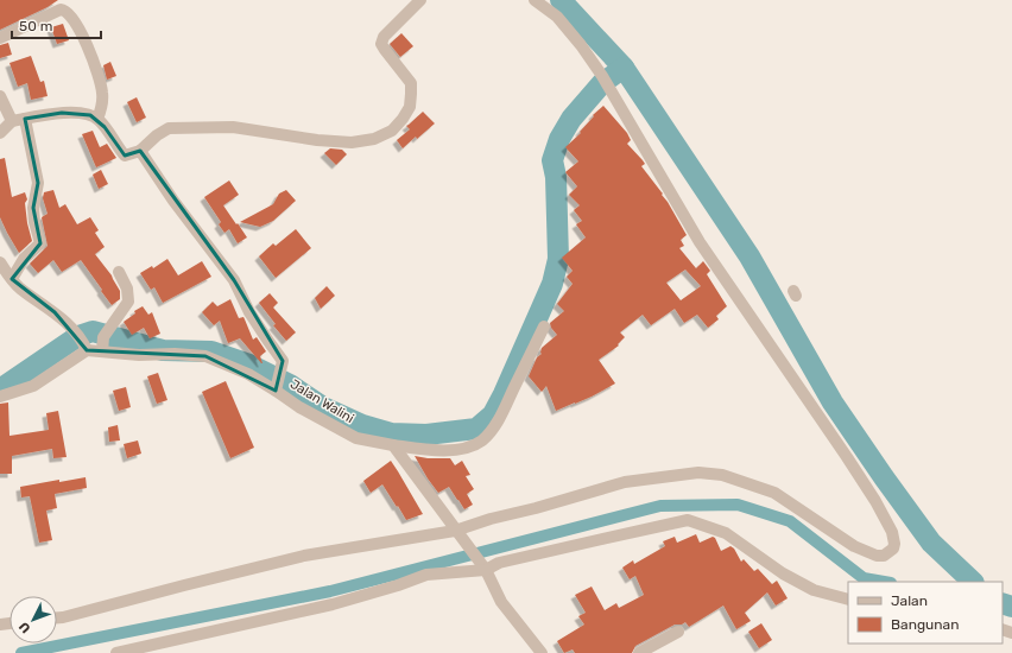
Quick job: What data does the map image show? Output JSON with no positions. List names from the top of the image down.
{
  "streets": {
    "street": ["Jalan Walini"]
  },
  "legend": ["Jalan", "Bangunan"],
  "scale_bar": "50 m",
  "north": "bottom left"
}
